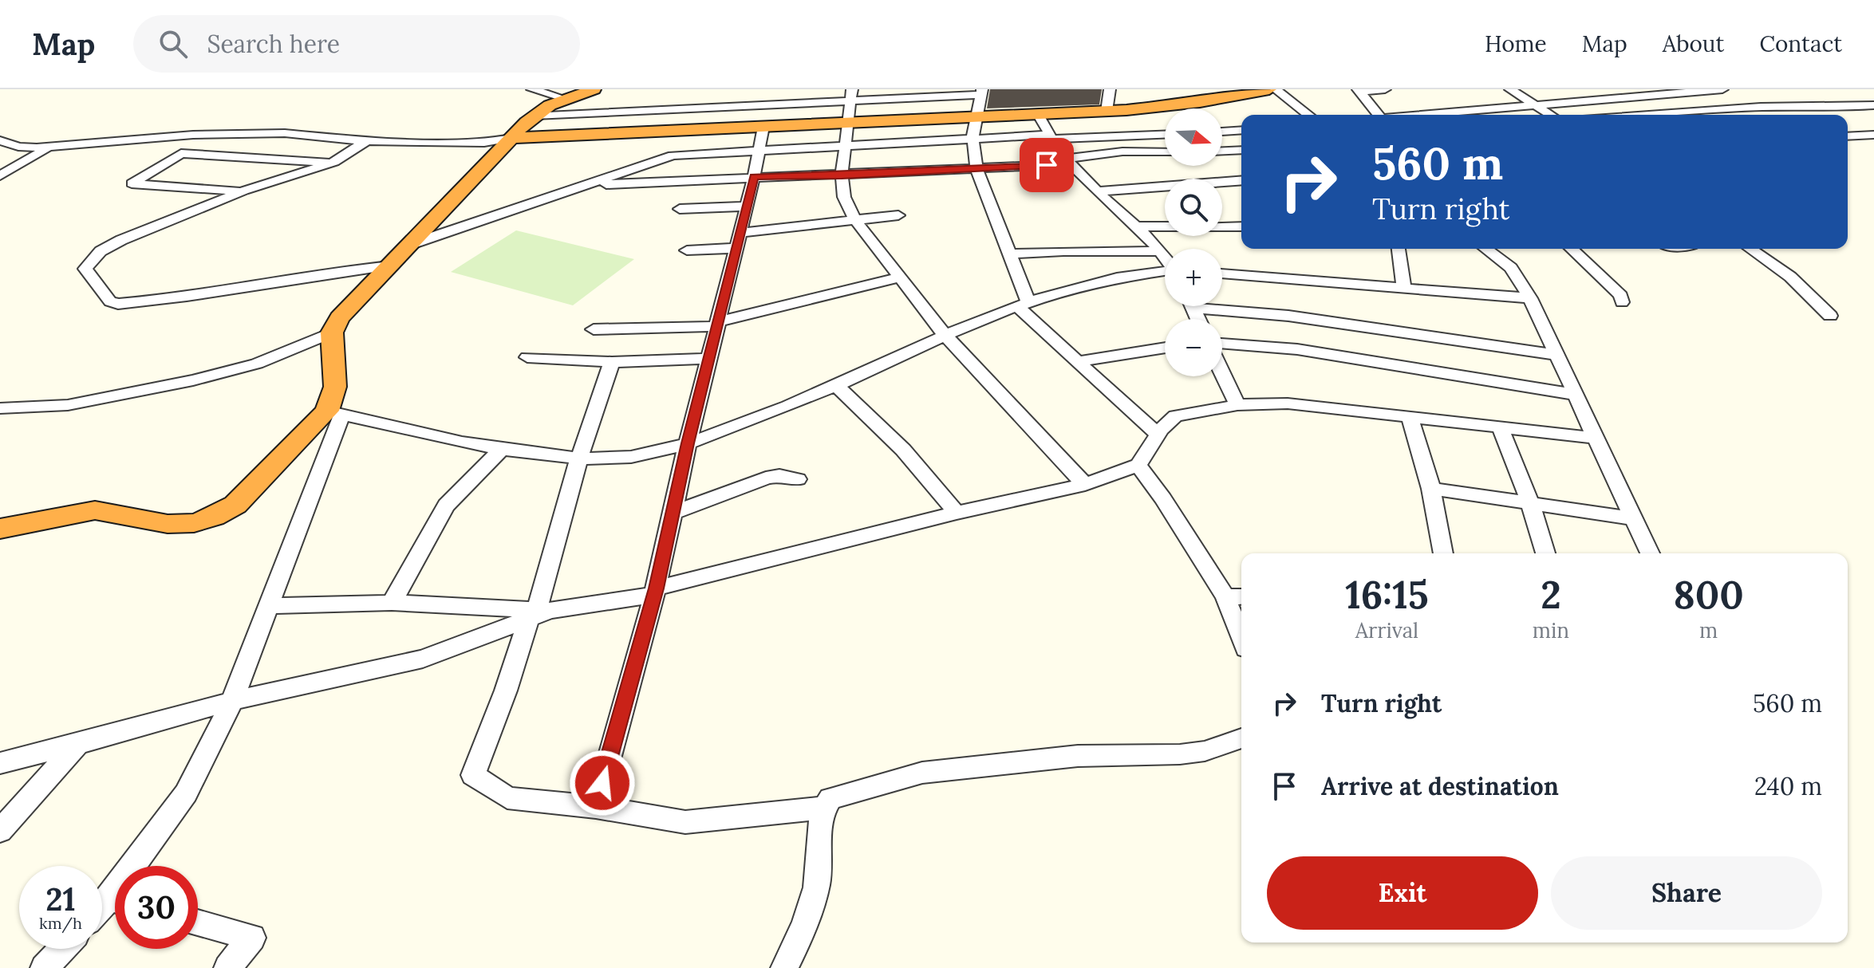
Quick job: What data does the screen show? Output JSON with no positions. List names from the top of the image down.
{
  "north": "right",
  "page": {
    "header": "Map",
    "search": "Search here",
    "nav": [
      "Home",
      "Map",
      "About",
      "Contact"
    ],
    "map_buttons": ["+", "−"],
    "turn": ["560 m", "Turn right"],
    "eta": [
      "16:15",
      "Arrival",
      "2",
      "min",
      "800",
      "m"
    ],
    "list": [
      {
        "name": "Turn right",
        "value": "560 m"
      },
      {
        "name": "Arrive at destination",
        "value": "240 m"
      }
    ],
    "buttons": ["Exit", "Share"],
    "speed": "21 km/h",
    "limit": "30"
  }
}
